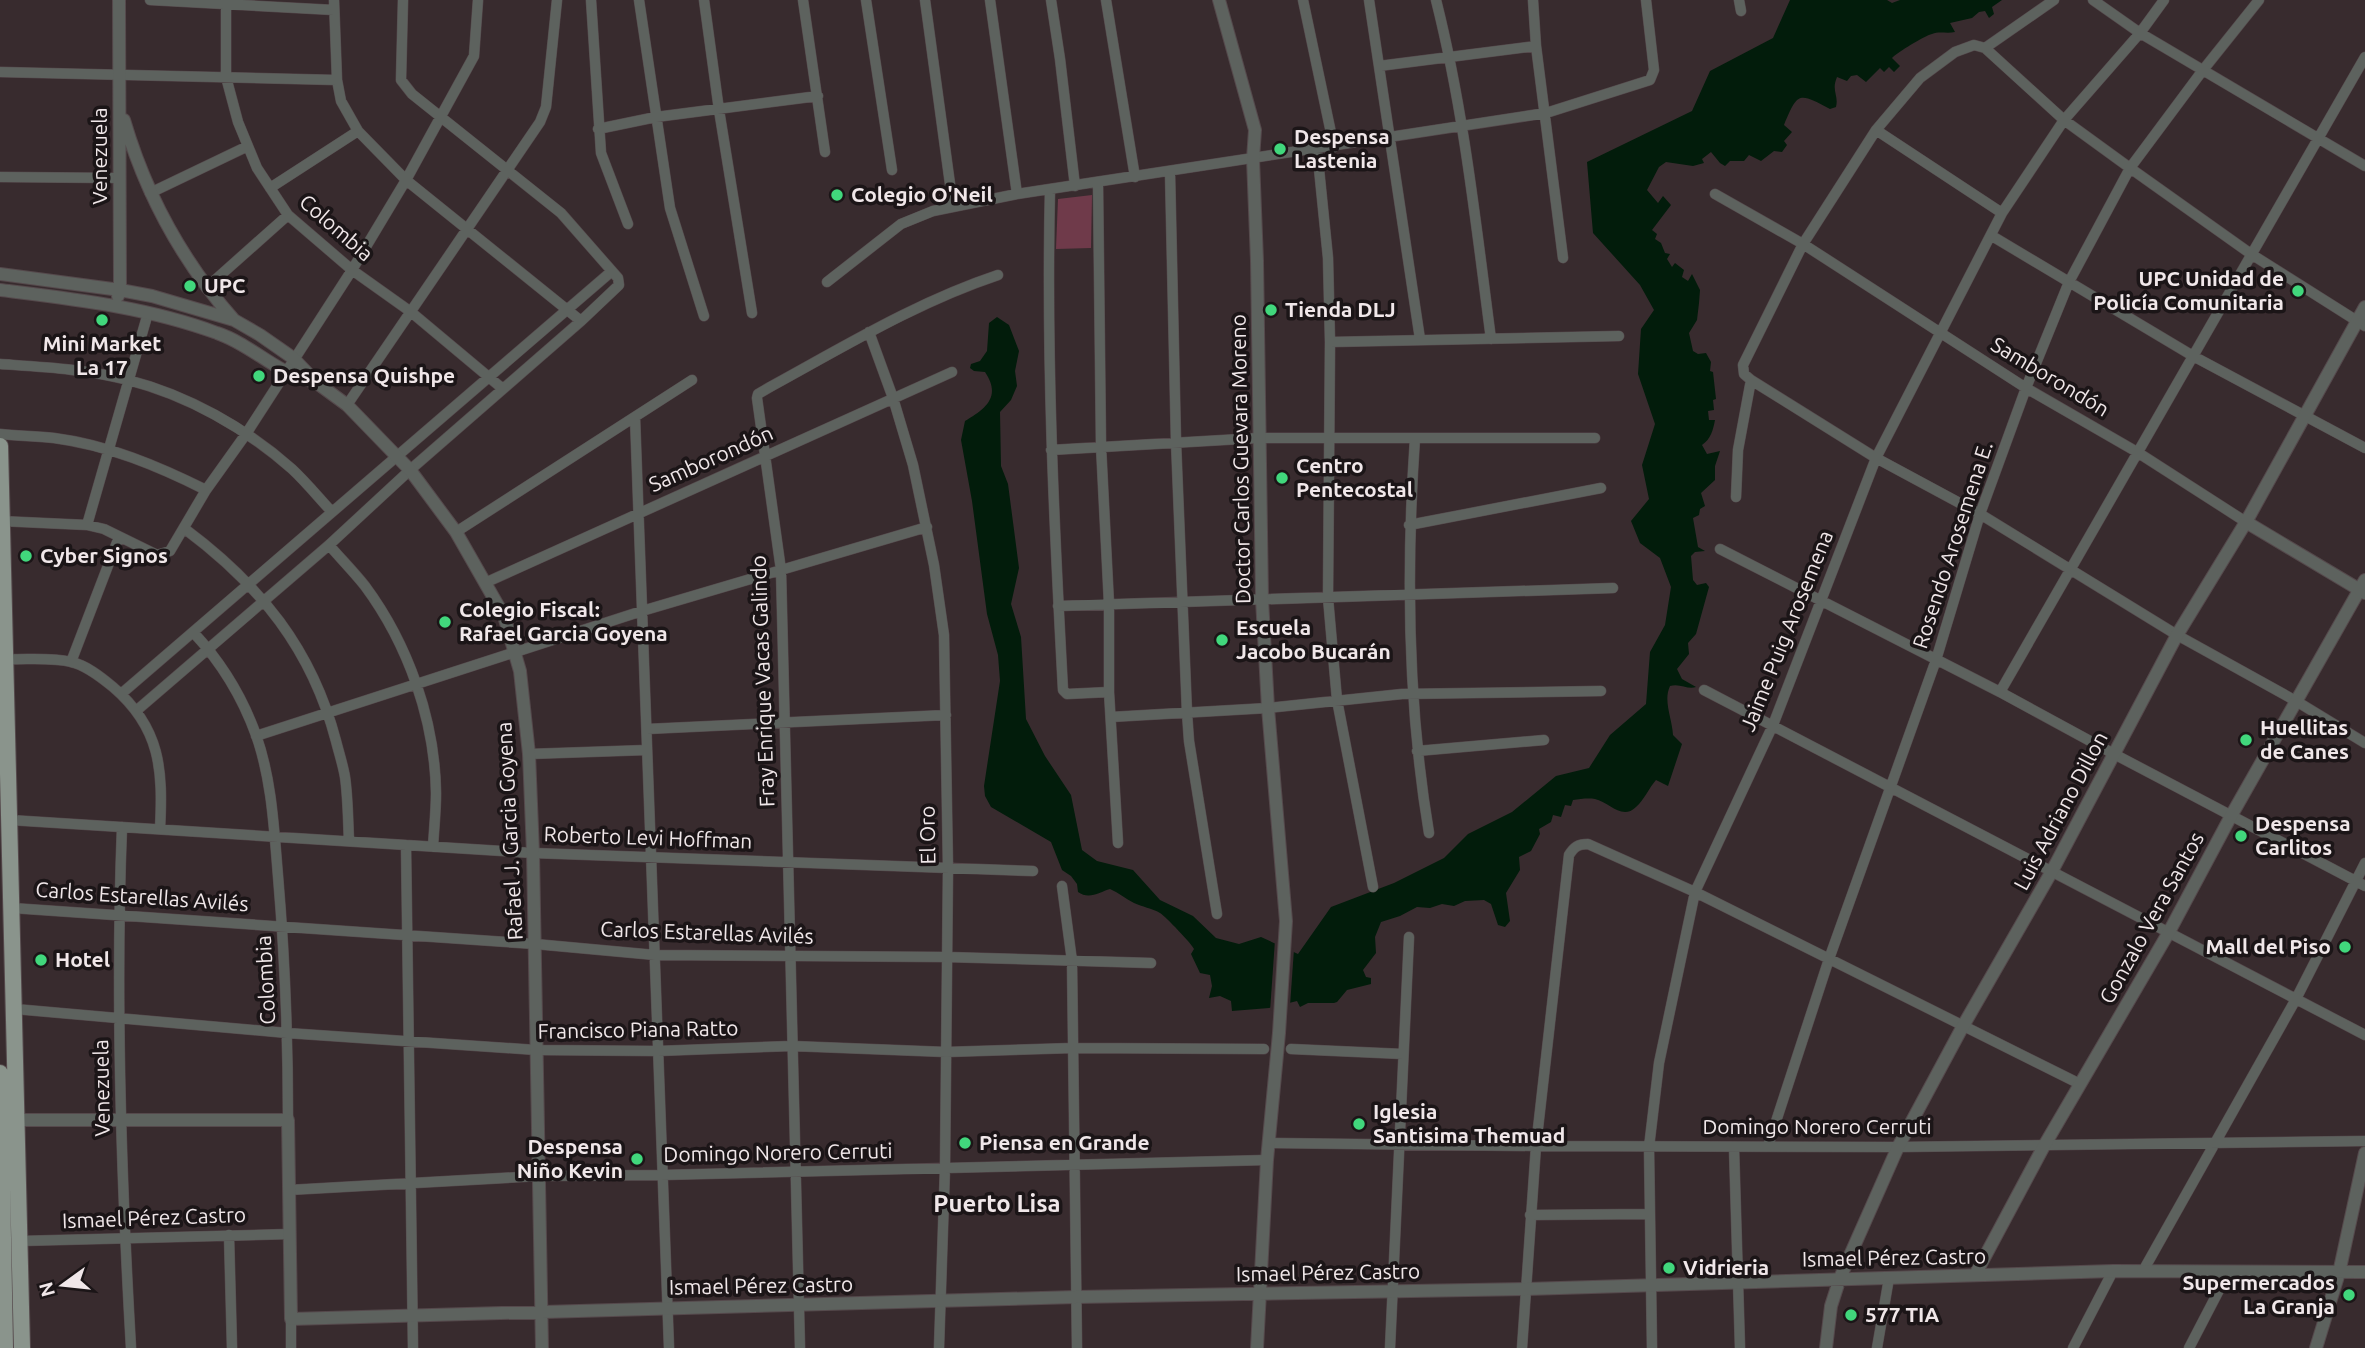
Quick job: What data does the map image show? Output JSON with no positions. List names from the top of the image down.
{
  "streets": {
    "street": [
      "Venezuela",
      "Colombia",
      "Samborondón",
      "Doctor Carlos Guevara Moreno",
      "Rosendo Arosemena E.",
      "Jaime Puig Arosemena",
      "Fray Enrique Vacas Galindo",
      "Luis Adriano Dillon",
      "Rafael J. Garcia Goyena",
      "El Oro",
      "Roberto Levi Hoffman",
      "Carlos Estarellas Avilés",
      "Gonzalo Vera Santos",
      "Francisco Piana Ratto",
      "Domingo Norero Cerruti",
      "Ismael Pérez Castro"
    ]
  },
  "crossings": [
    ["Venezuela", "Rafael J. Garcia Goyena"],
    ["Venezuela", "Roberto Levi Hoffman"],
    ["Venezuela", "Carlos Estarellas Avilés"],
    ["Venezuela", "Francisco Piana Ratto"],
    ["Venezuela", "Ismael Pérez Castro"],
    ["Colombia", "Roberto Levi Hoffman"],
    ["Colombia", "Carlos Estarellas Avilés"],
    ["Colombia", "Francisco Piana Ratto"],
    ["Colombia", "Domingo Norero Cerruti"],
    ["Colombia", "Ismael Pérez Castro"],
    ["Samborondón", "Rosendo Arosemena E."],
    ["Samborondón", "Jaime Puig Arosemena"],
    ["Samborondón", "Fray Enrique Vacas Galindo"],
    ["Samborondón", "Luis Adriano Dillon"],
    ["Samborondón", "Rafael J. Garcia Goyena"],
    ["Samborondón", "El Oro"],
    ["Samborondón", "Gonzalo Vera Santos"],
    ["Doctor Carlos Guevara Moreno", "Domingo Norero Cerruti"],
    ["Doctor Carlos Guevara Moreno", "Ismael Pérez Castro"],
    ["Rosendo Arosemena E.", "Domingo Norero Cerruti"],
    ["Jaime Puig Arosemena", "Domingo Norero Cerruti"],
    ["Jaime Puig Arosemena", "Ismael Pérez Castro"],
    ["Fray Enrique Vacas Galindo", "El Oro"],
    ["Fray Enrique Vacas Galindo", "Roberto Levi Hoffman"],
    ["Fray Enrique Vacas Galindo", "Carlos Estarellas Avilés"],
    ["Fray Enrique Vacas Galindo", "Francisco Piana Ratto"],
    ["Fray Enrique Vacas Galindo", "Domingo Norero Cerruti"],
    ["Fray Enrique Vacas Galindo", "Ismael Pérez Castro"],
    ["Luis Adriano Dillon", "Domingo Norero Cerruti"],
    ["Luis Adriano Dillon", "Ismael Pérez Castro"],
    ["Rafael J. Garcia Goyena", "Roberto Levi Hoffman"],
    ["Rafael J. Garcia Goyena", "Carlos Estarellas Avilés"],
    ["Rafael J. Garcia Goyena", "Francisco Piana Ratto"],
    ["Rafael J. Garcia Goyena", "Domingo Norero Cerruti"],
    ["Rafael J. Garcia Goyena", "Ismael Pérez Castro"],
    ["El Oro", "Roberto Levi Hoffman"],
    ["El Oro", "Carlos Estarellas Avilés"],
    ["El Oro", "Francisco Piana Ratto"],
    ["El Oro", "Domingo Norero Cerruti"],
    ["El Oro", "Ismael Pérez Castro"],
    ["Gonzalo Vera Santos", "Domingo Norero Cerruti"],
    ["Gonzalo Vera Santos", "Ismael Pérez Castro"]
  ],
  "districts": ["Puerto Lisa"],
  "places": [
    "Despensa Lastenia",
    "Colegio O'Neil",
    "UPC",
    "UPC Unidad de Policía Comunitaria",
    "Tienda DLJ",
    "Mini Market La 17",
    "Despensa Quishpe",
    "Centro Pentecostal",
    "Cyber Signos",
    "Colegio Fiscal: Rafael Garcia Goyena",
    "Escuela Jacobo Bucarán",
    "Huellitas de Canes",
    "Despensa Carlitos",
    "Mall del Piso",
    "Hotel",
    "Iglesia Santisima Themuad",
    "Piensa en Grande",
    "Despensa Niño Kevin",
    "Vidrieria",
    "Supermercados La Granja",
    "577 TIA"
  ],
  "north": "left"
}
